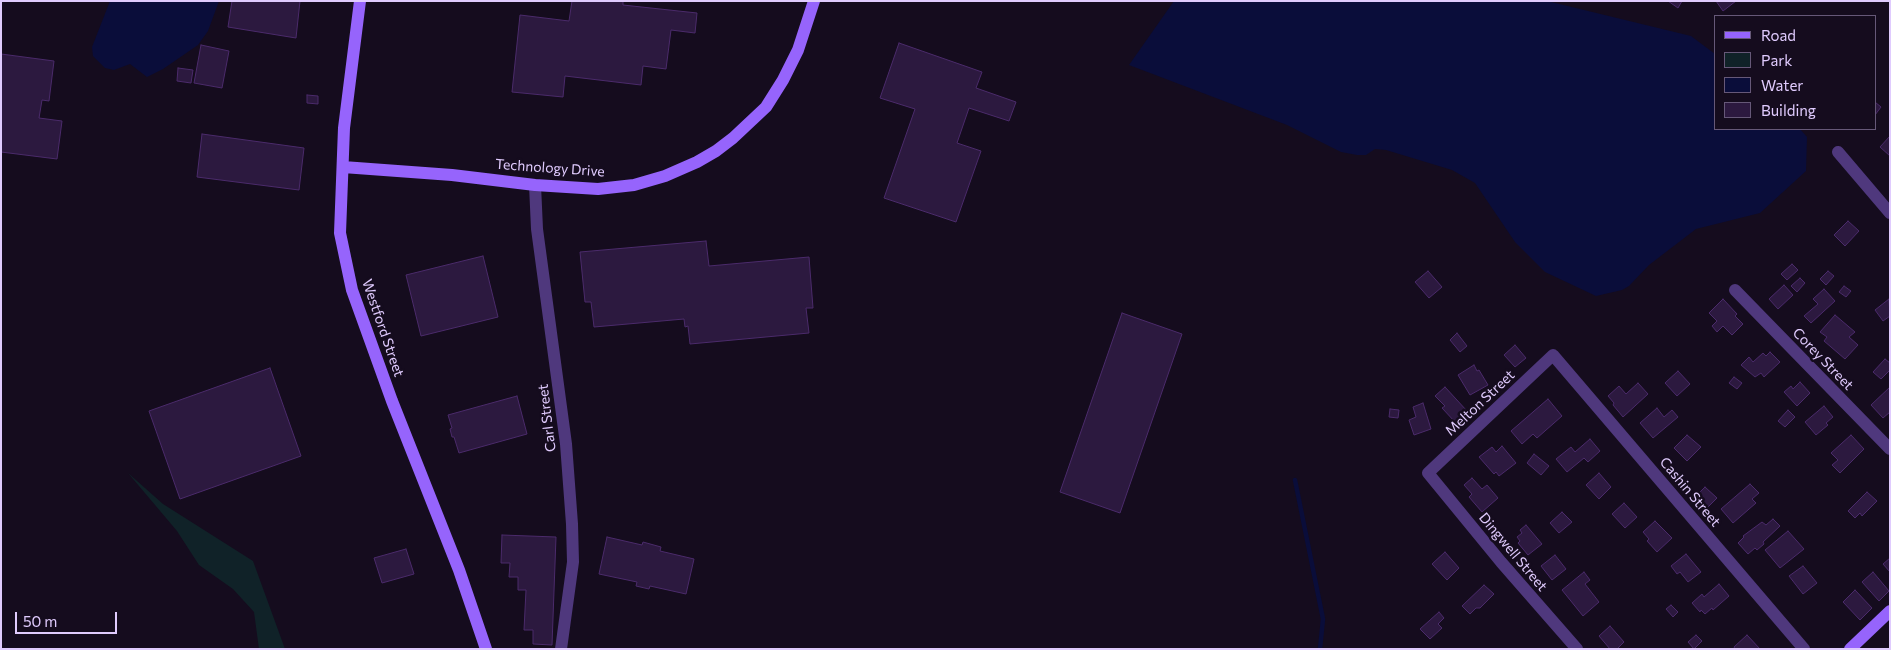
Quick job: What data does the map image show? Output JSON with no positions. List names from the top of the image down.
{
  "streets": {
    "main road": ["Technology Drive", "Westford Street"],
    "street": [
      "Corey Street",
      "Melton Street",
      "Carl Street",
      "Cashin Street",
      "Dingwell Street"
    ]
  },
  "crossings": [
    ["Technology Drive", "Westford Street"],
    ["Technology Drive", "Carl Street"],
    ["Melton Street", "Cashin Street"],
    ["Melton Street", "Dingwell Street"]
  ],
  "legend": [
    "Road",
    "Park",
    "Water",
    "Building"
  ],
  "scale_bar": "50 m"
}
